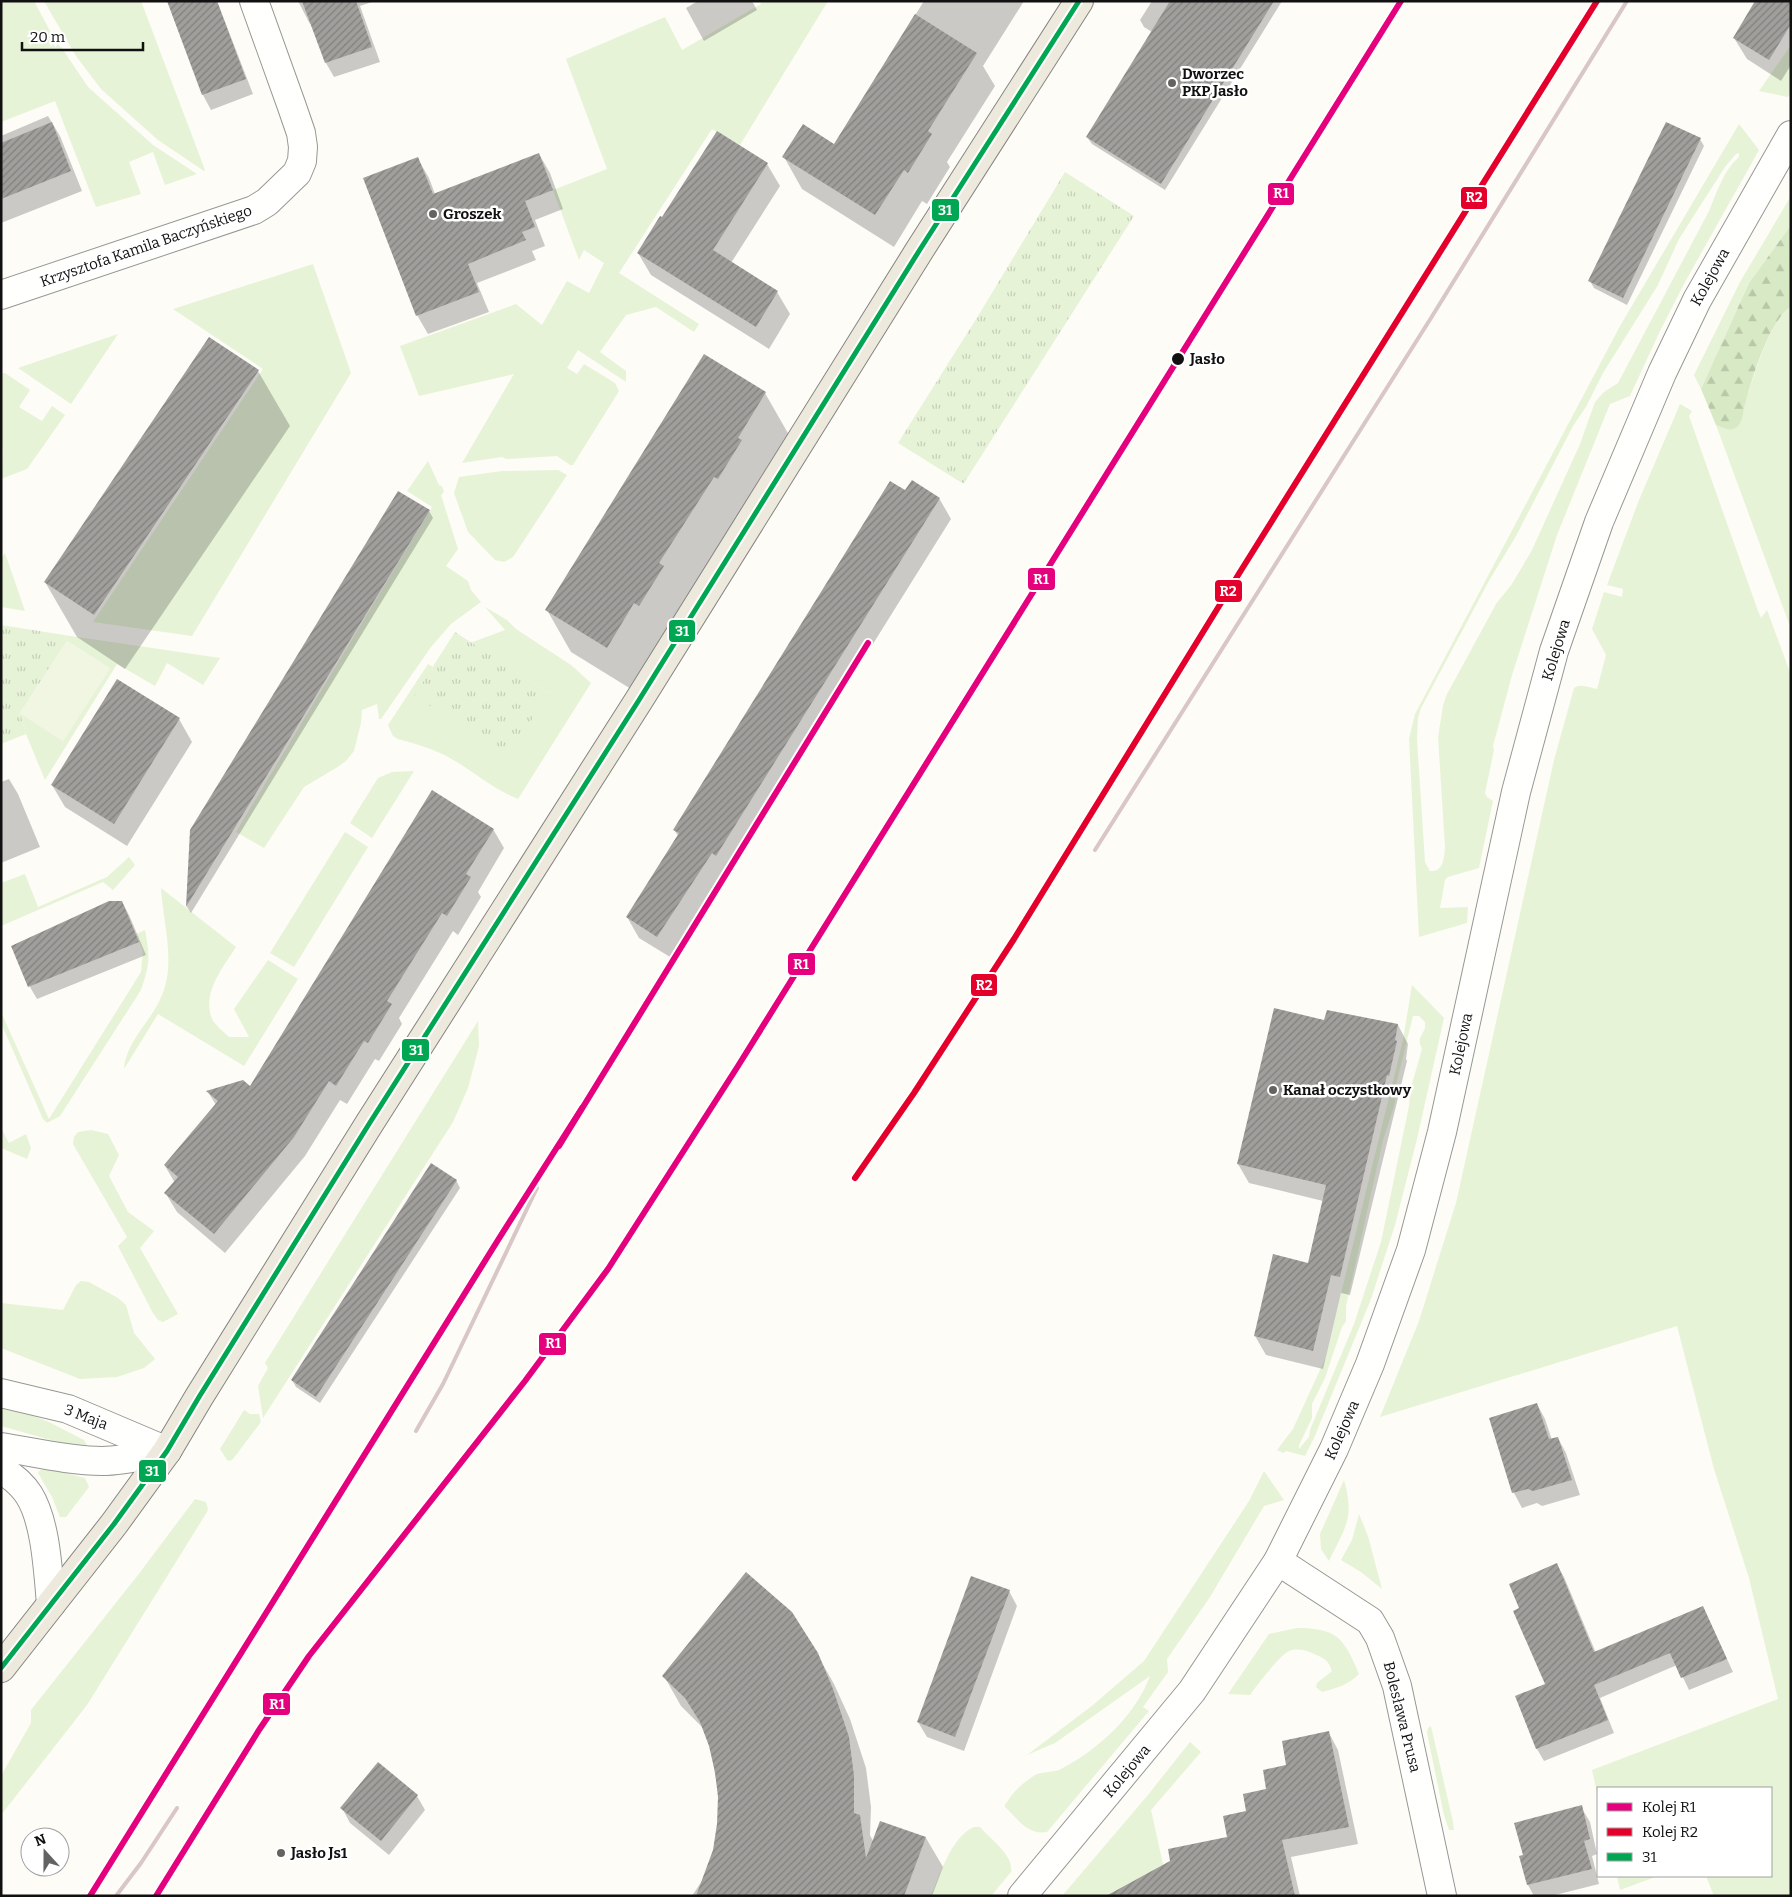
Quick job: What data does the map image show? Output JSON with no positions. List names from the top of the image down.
{
  "streets": {
    "street": [
      "Krzysztofa Kamila Baczyńskiego",
      "Kolejowa",
      "3 Maja",
      "Bolesława Prusa"
    ]
  },
  "crossings": [
    ["Kolejowa", "Bolesława Prusa"]
  ],
  "places": [
    "Dworzec PKP Jasło",
    "Groszek",
    "Jasło",
    "Kanał oczystkowy",
    "Jasło Js1"
  ],
  "lines": ["rail line R1", "rail line R2", "transit line 31"],
  "legend": ["Kolej R1", "Kolej R2", "31"],
  "scale_bar": "20 m",
  "north": "top"
}
